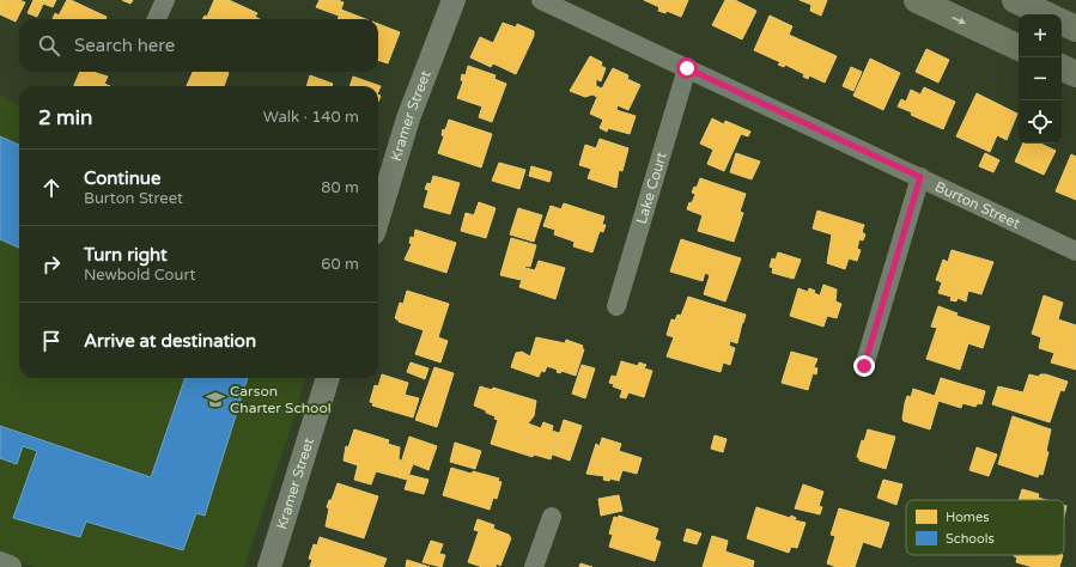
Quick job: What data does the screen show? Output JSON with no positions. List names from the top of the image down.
{
  "streets": {
    "street": ["Kramer Street", "Lake Court", "Burton Street"]
  },
  "crossings": [
    ["Lake Court", "Burton Street"]
  ],
  "places": {
    "school or university": ["Carson Charter School"]
  },
  "legend": ["Homes", "Schools"],
  "page": {
    "map_buttons": ["+", "−"],
    "search": "Search here",
    "heading": ["2 min", "Walk · 140 m"],
    "list": [
      ["Continue", "Burton Street", "80 m"],
      ["Turn right", "Newbold Court", "60 m"],
      "Arrive at destination"
    ]
  }
}
